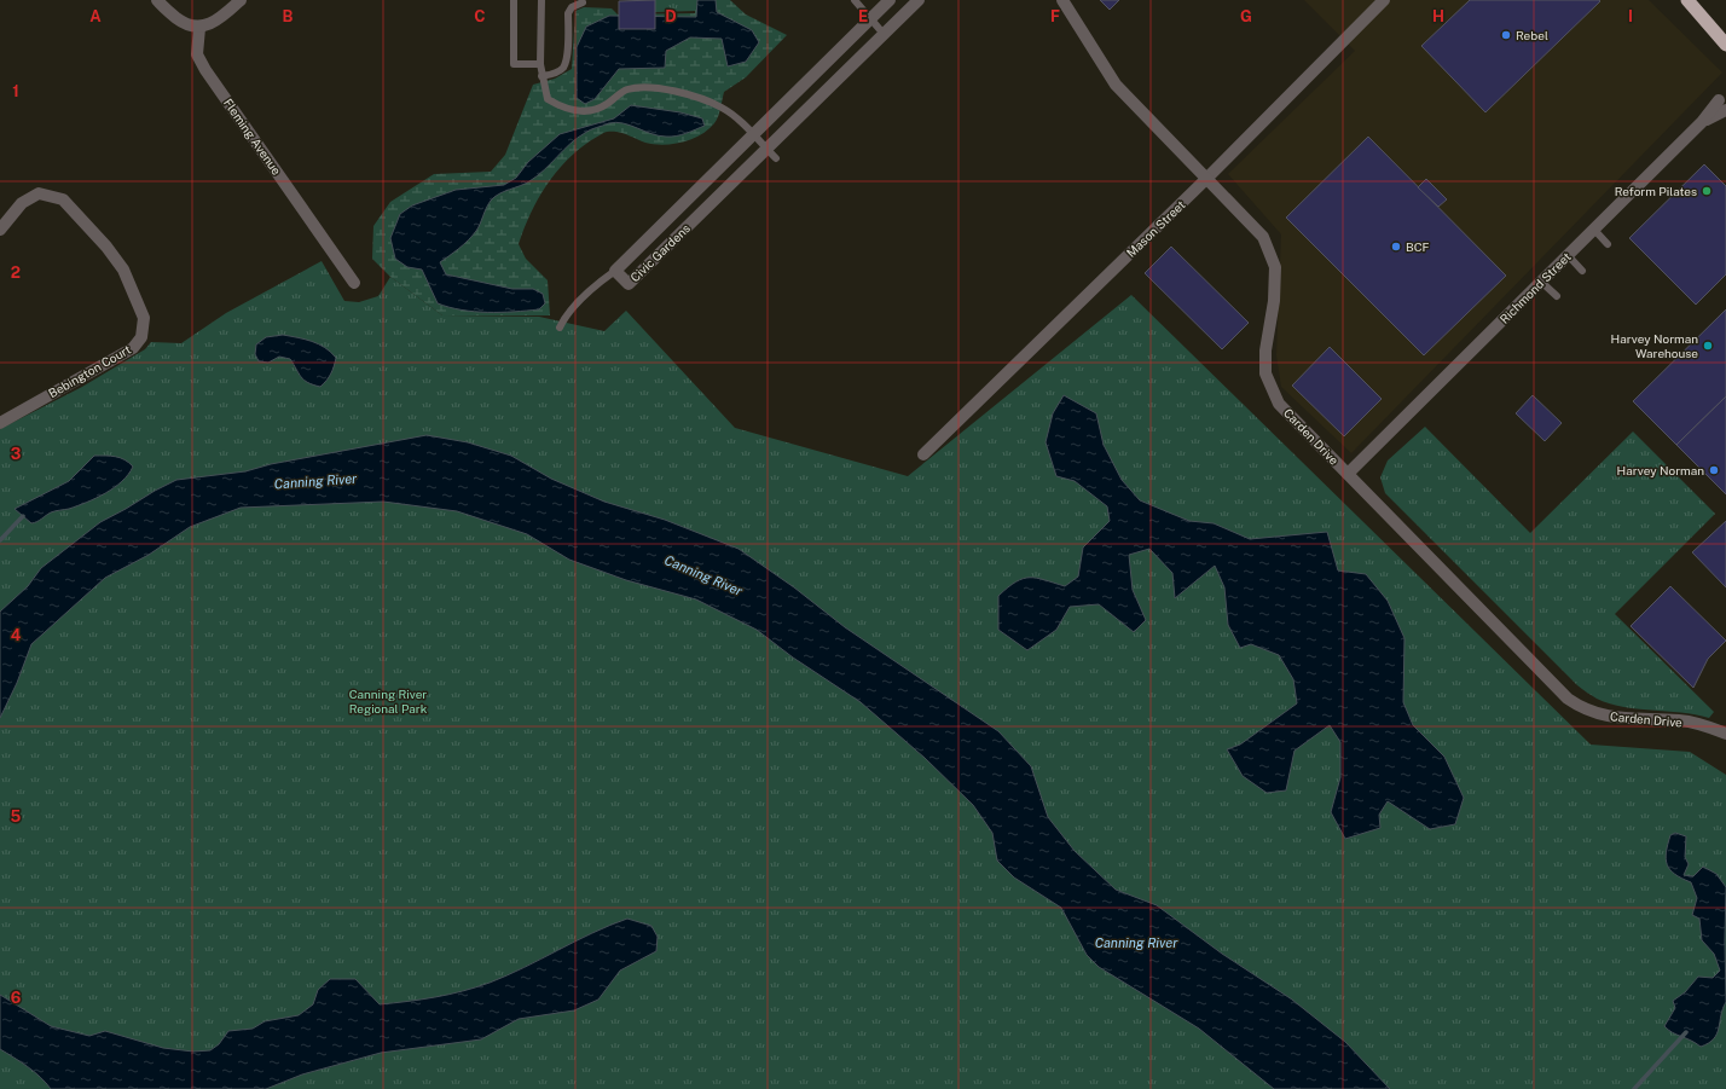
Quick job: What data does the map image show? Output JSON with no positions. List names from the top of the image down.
{
  "streets": {
    "street": [
      "Fleming Avenue",
      "Mason Street",
      "Civic Gardens",
      "Richmond Street",
      "Bebington Court",
      "Carden Drive"
    ]
  },
  "crossings": [
    ["Mason Street", "Carden Drive"],
    ["Richmond Street", "Carden Drive"]
  ],
  "water": ["Canning River"],
  "parks": ["Canning River Regional Park"],
  "places": [
    "Rebel",
    "Reform Pilates",
    "BCF",
    "Harvey Norman Warehouse",
    "Harvey Norman"
  ],
  "grid": {
    "columns": [
      "A",
      "B",
      "C",
      "D",
      "E",
      "F",
      "G",
      "H",
      "I"
    ],
    "rows": [
      "1",
      "2",
      "3",
      "4",
      "5",
      "6"
    ]
  }
}
